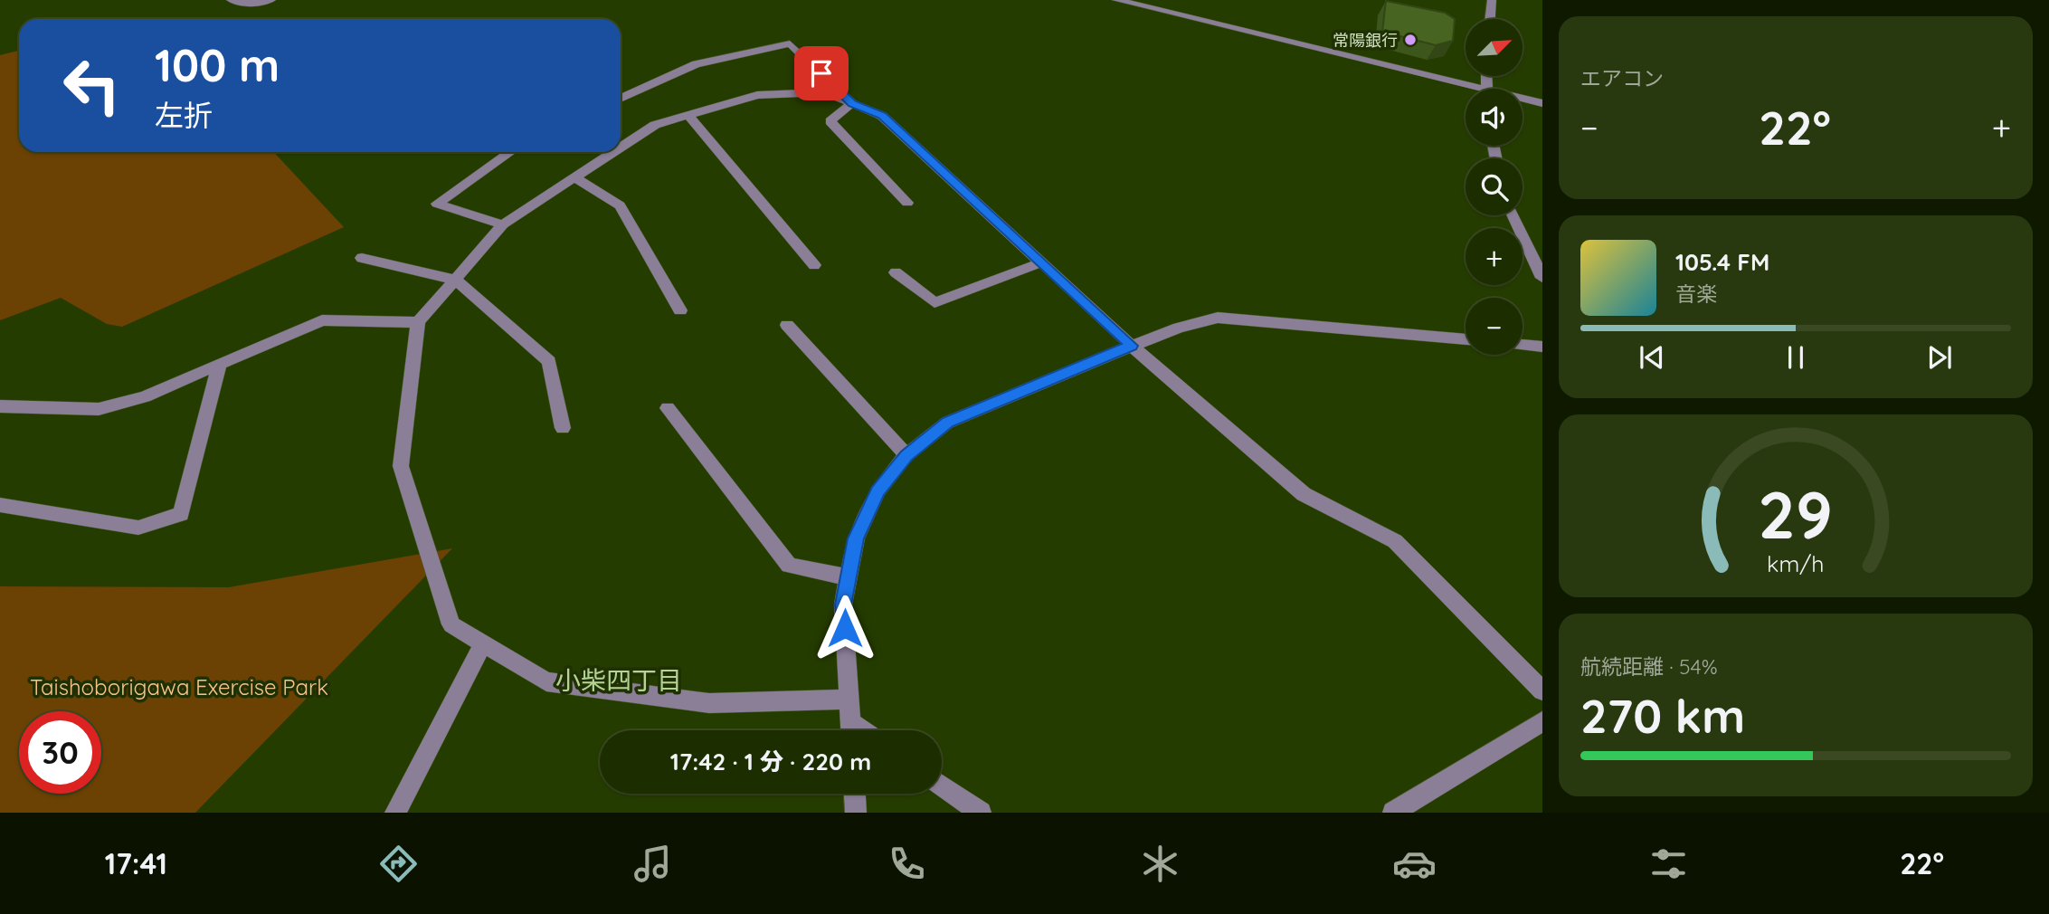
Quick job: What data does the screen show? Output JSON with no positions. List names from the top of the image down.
{
  "districts": ["小柴四丁目"],
  "parks": ["Taishoborigawa Exercise Park"],
  "places": ["常陽銀行"],
  "north": "top right",
  "page": {
    "tile": [
      "エアコン",
      ["航続距離 · 54%", "270 km"]
    ],
    "map_buttons": ["+", "−"],
    "turn": ["100 m", "左折"],
    "heat": ["−", "22°", "+"],
    "song": ["105.4 FM", "音楽"],
    "limit": "30",
    "trip": "17:42 · 1 分 · 220 m",
    "tabs": ["17:41", "22°"],
    "gauge": ["29", "km/h"]
  }
}
